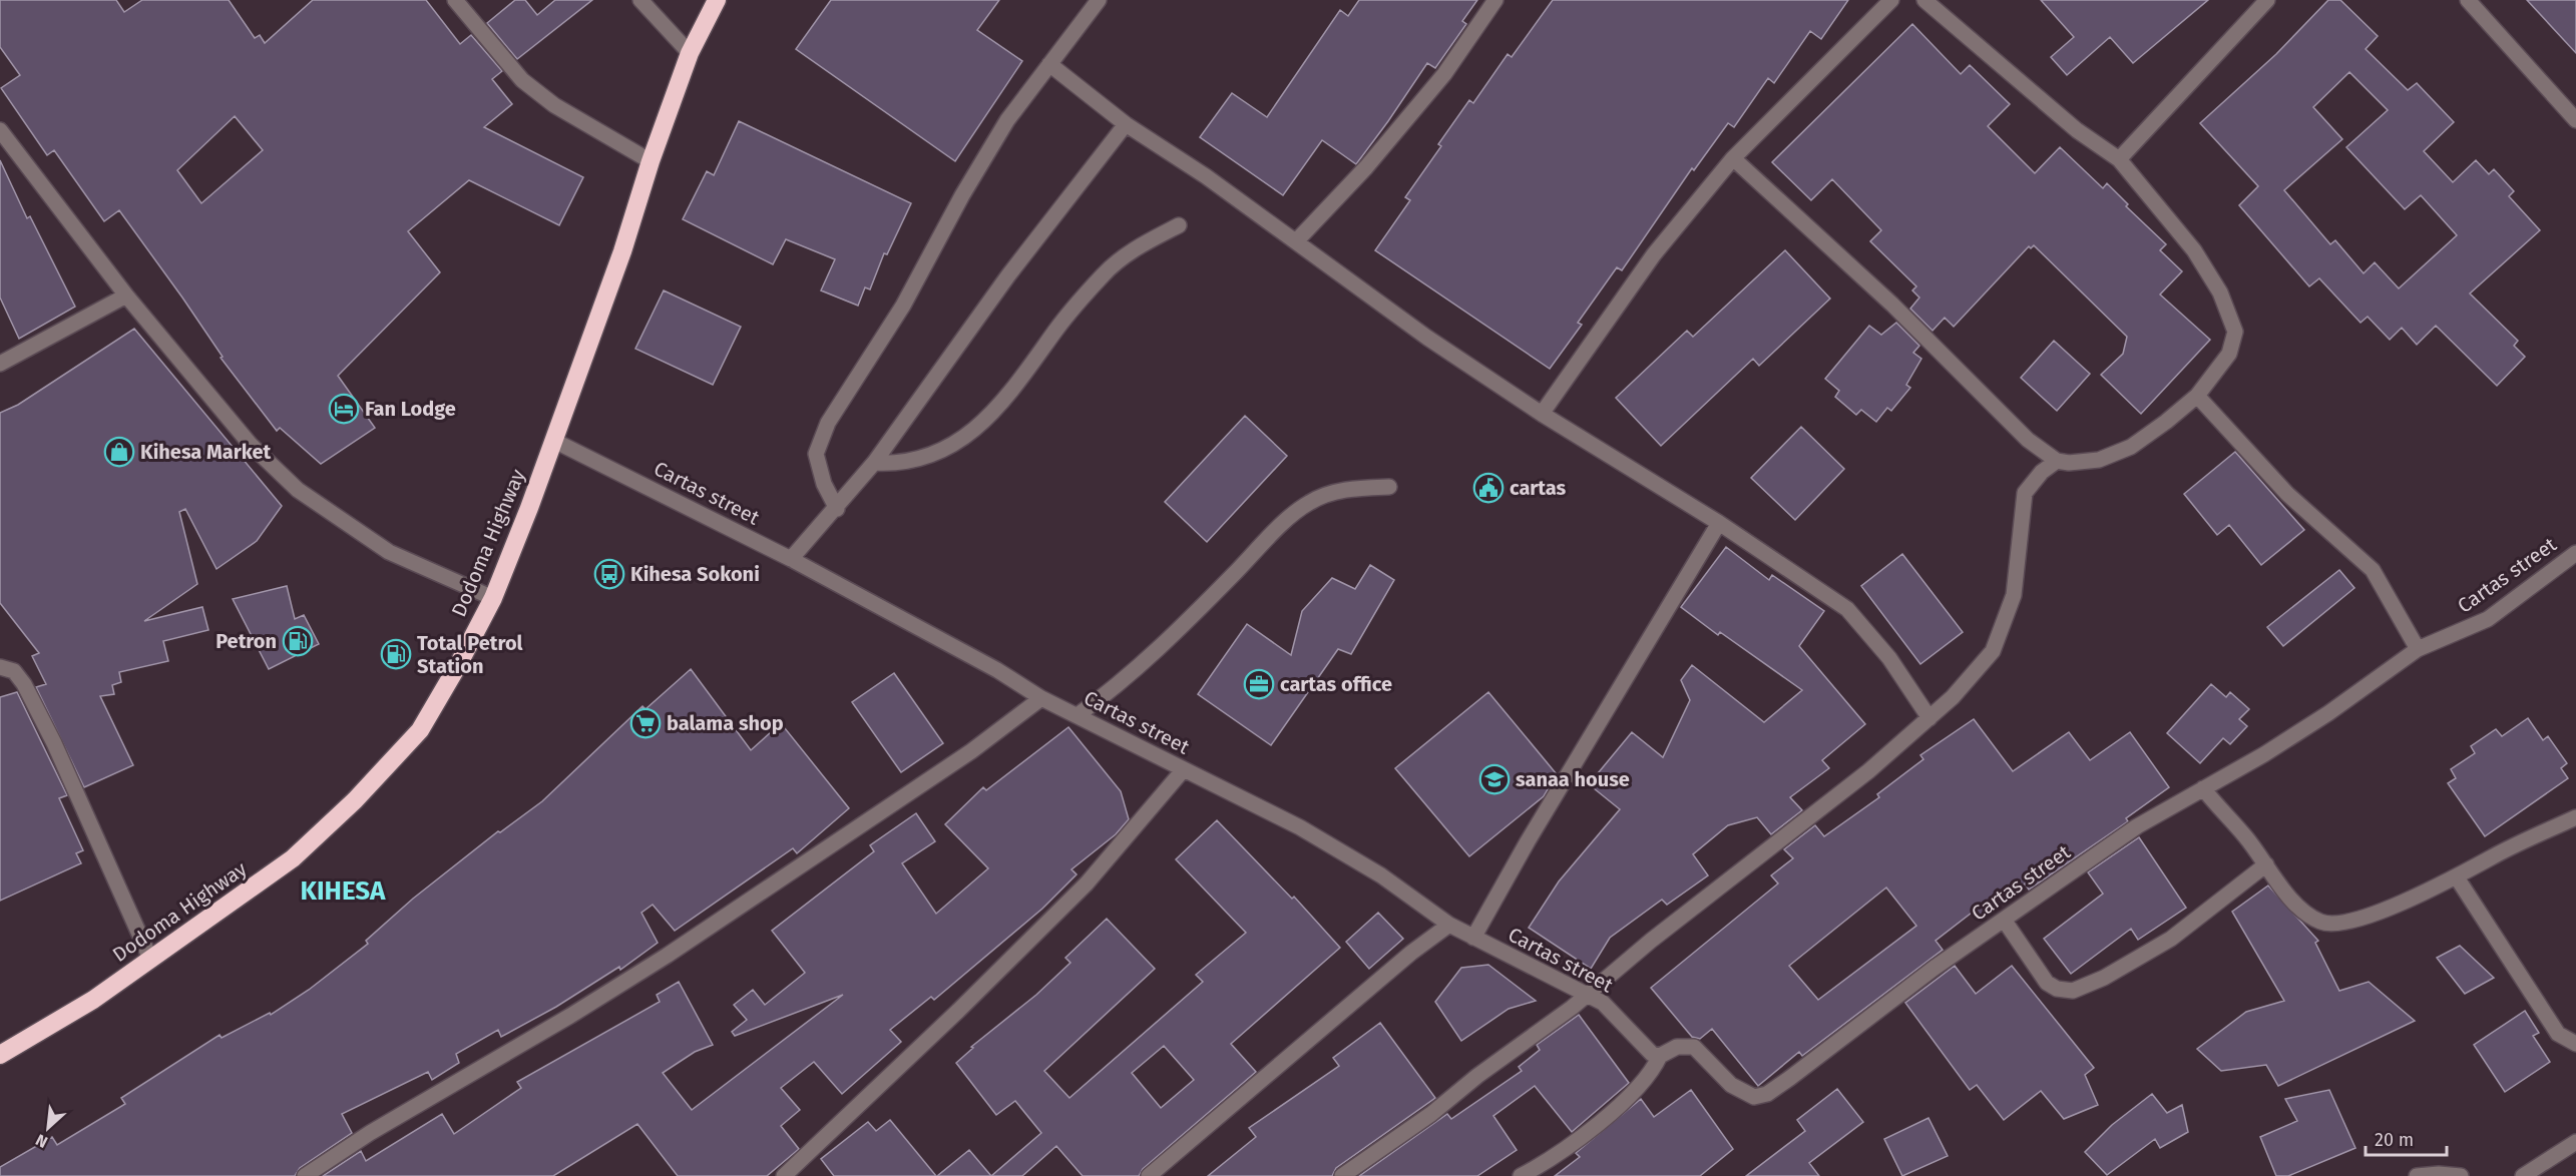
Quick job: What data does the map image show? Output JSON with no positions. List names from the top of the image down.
{
  "streets": {
    "highway": ["Dodoma Highway"],
    "street": ["Cartas street"]
  },
  "crossings": [
    ["Cartas street", "Dodoma Highway"]
  ],
  "districts": ["KIHESA"],
  "places": {
    "hotel": ["Fan Lodge"],
    "shop": ["Kihesa Market"],
    "public building": ["cartas"],
    "bus stop": ["Kihesa Sokoni"],
    "fuel station": ["Petron", "Total Petrol Station"],
    "office": ["cartas office"],
    "supermarket": ["balama shop"],
    "school or university": ["sanaa house"]
  },
  "scale_bar": "20 m",
  "north": "bottom left"
}
